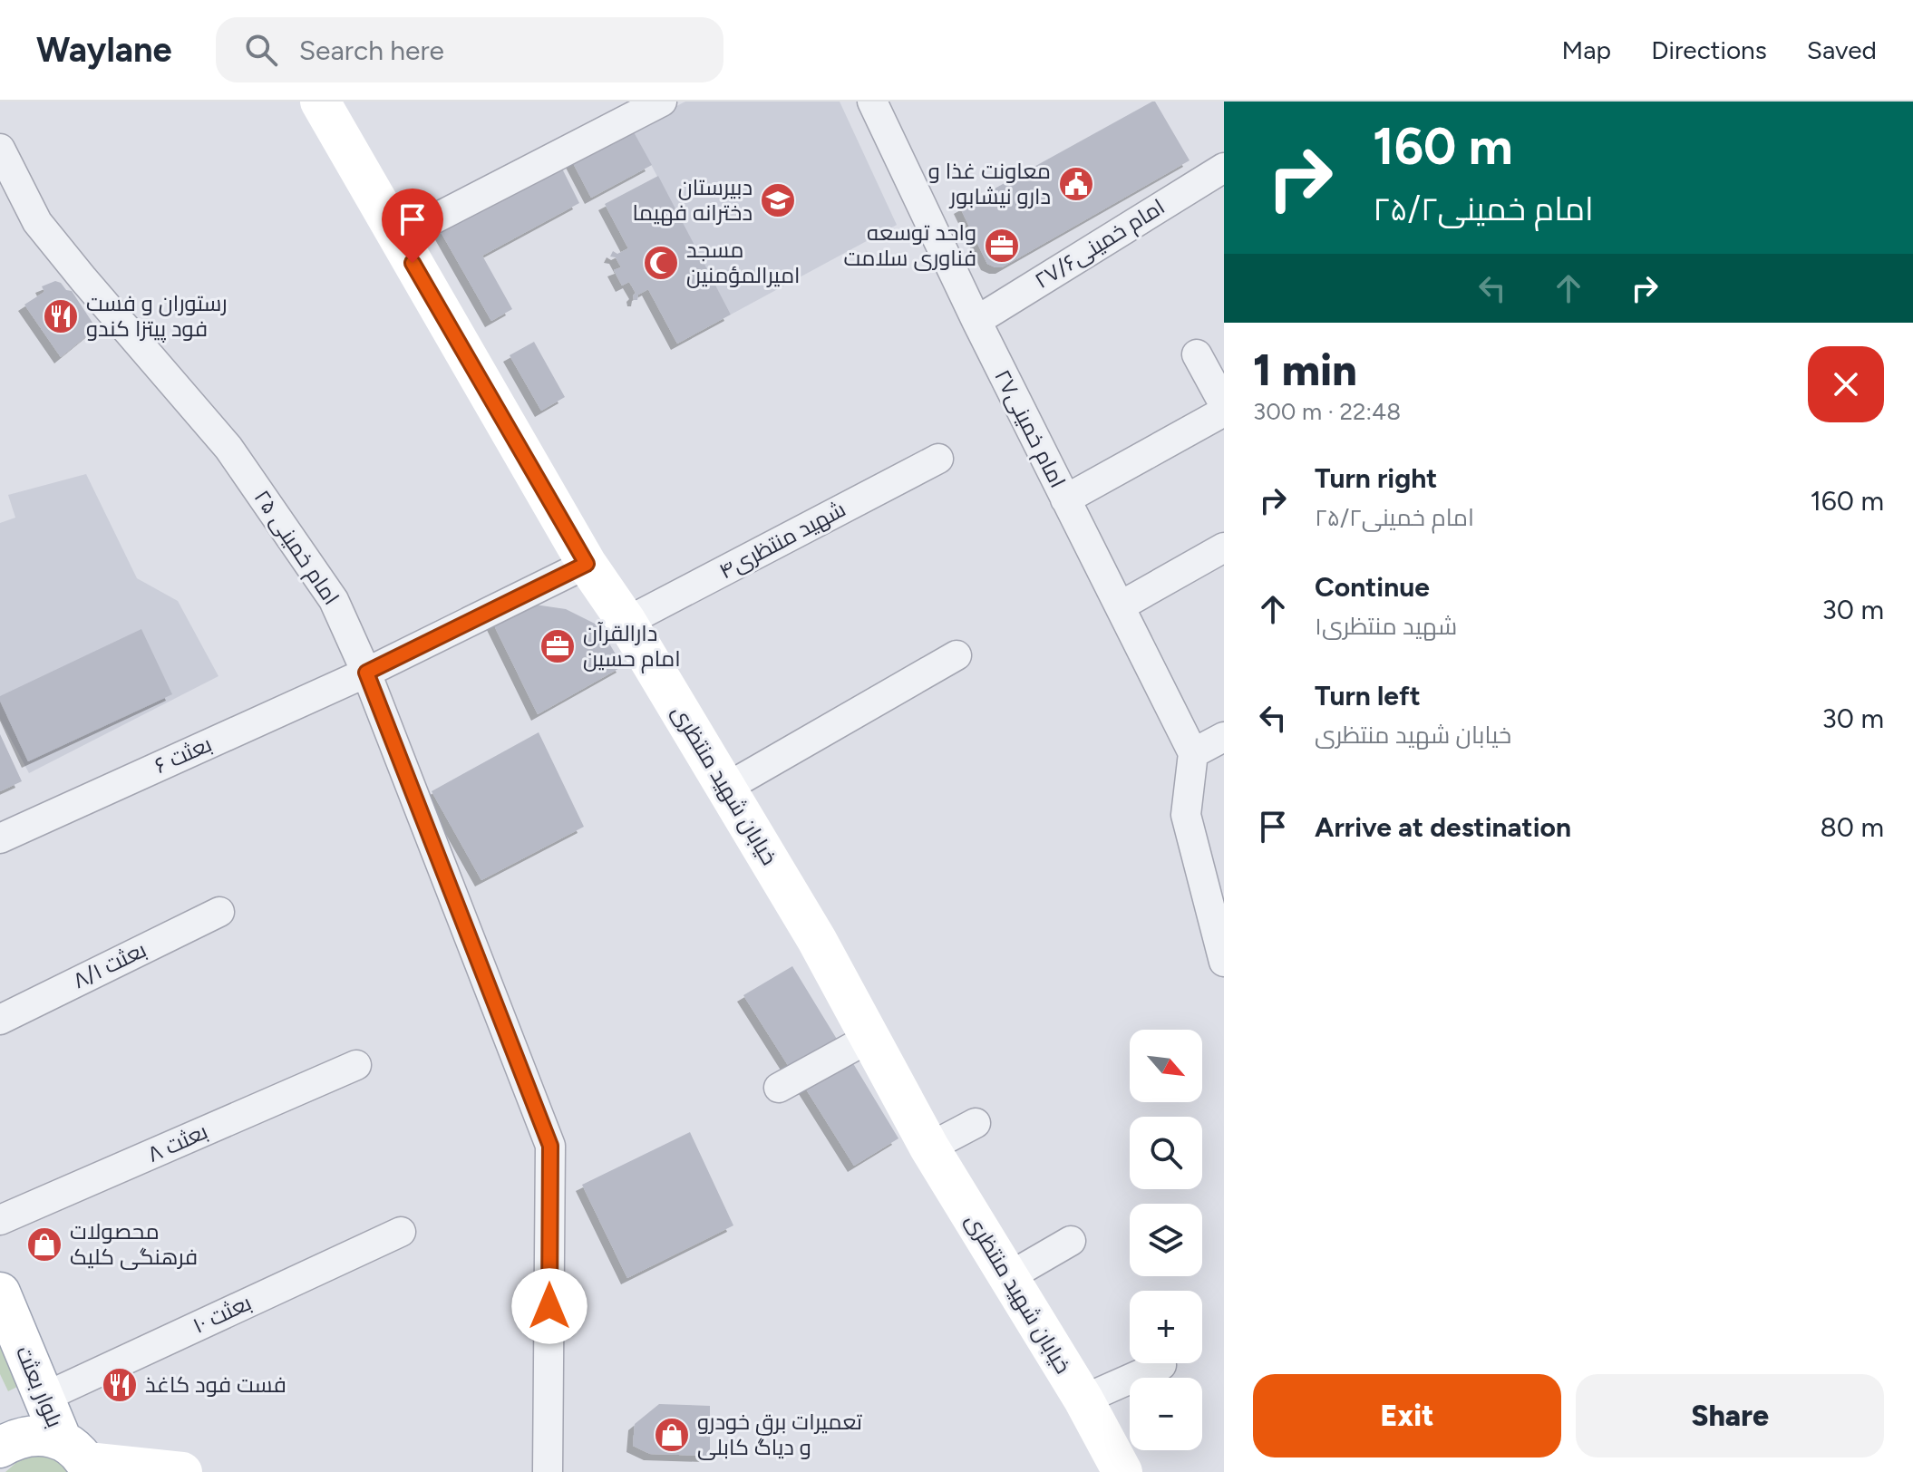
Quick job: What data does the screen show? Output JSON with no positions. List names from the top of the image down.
{
  "streets": {
    "street": [
      "امام خمینی۲۷/۶",
      "امام خمینی۲۷",
      "شهید منتظری۴",
      "امام خمینی ۲۵",
      "بعثت ۶",
      "خیابان شهید منتظری",
      "بعثت ۸/۱",
      "بعثت ۸",
      "بعثت ۱۰",
      "بلوار بعثت"
    ]
  },
  "crossings": [
    ["امام خمینی۲۷/۶", "امام خمینی۲۷"],
    ["شهید منتظری۴", "خیابان شهید منتظری"],
    ["امام خمینی ۲۵", "بعثت ۶"],
    ["بعثت ۶", "خیابان شهید منتظری"],
    ["بعثت ۱۰", "بلوار بعثت"]
  ],
  "places": {
    "public building": ["معاونت غذا و دارو نیشابور"],
    "school or university": ["دبیرستان دخترانه فهیما"],
    "office": ["واحد توسعه فناوری سلامت", "دارالقرآن امام حسین"],
    "mosque": ["مسجد امیرالمؤمنین"],
    "restaurant": ["رستوران و فست فود پیتزا کندو", "فست فود کاغذ"],
    "shop": ["محصولات فرهنگی کلیک", "تعمیرات برق خودرو و دیاگ کابلی"]
  },
  "north": "bottom right",
  "page": {
    "header": "Waylane",
    "search": "Search here",
    "nav": ["Map", "Directions", "Saved"],
    "turn": ["160 m", "امام خمینی۲۵/۲"],
    "heading": ["1 min", "300 m · 22:48"],
    "list": [
      {
        "name": "Turn right",
        "note": "امام خمینی۲۵/۲",
        "value": "160 m"
      },
      {
        "name": "Continue",
        "note": "شهید منتظری۱",
        "value": "30 m"
      },
      {
        "name": "Turn left",
        "note": "خیابان شهید منتظری",
        "value": "30 m"
      },
      {
        "name": "Arrive at destination",
        "value": "80 m"
      }
    ],
    "map_buttons": ["+", "−"],
    "buttons": ["Exit", "Share"]
  }
}
